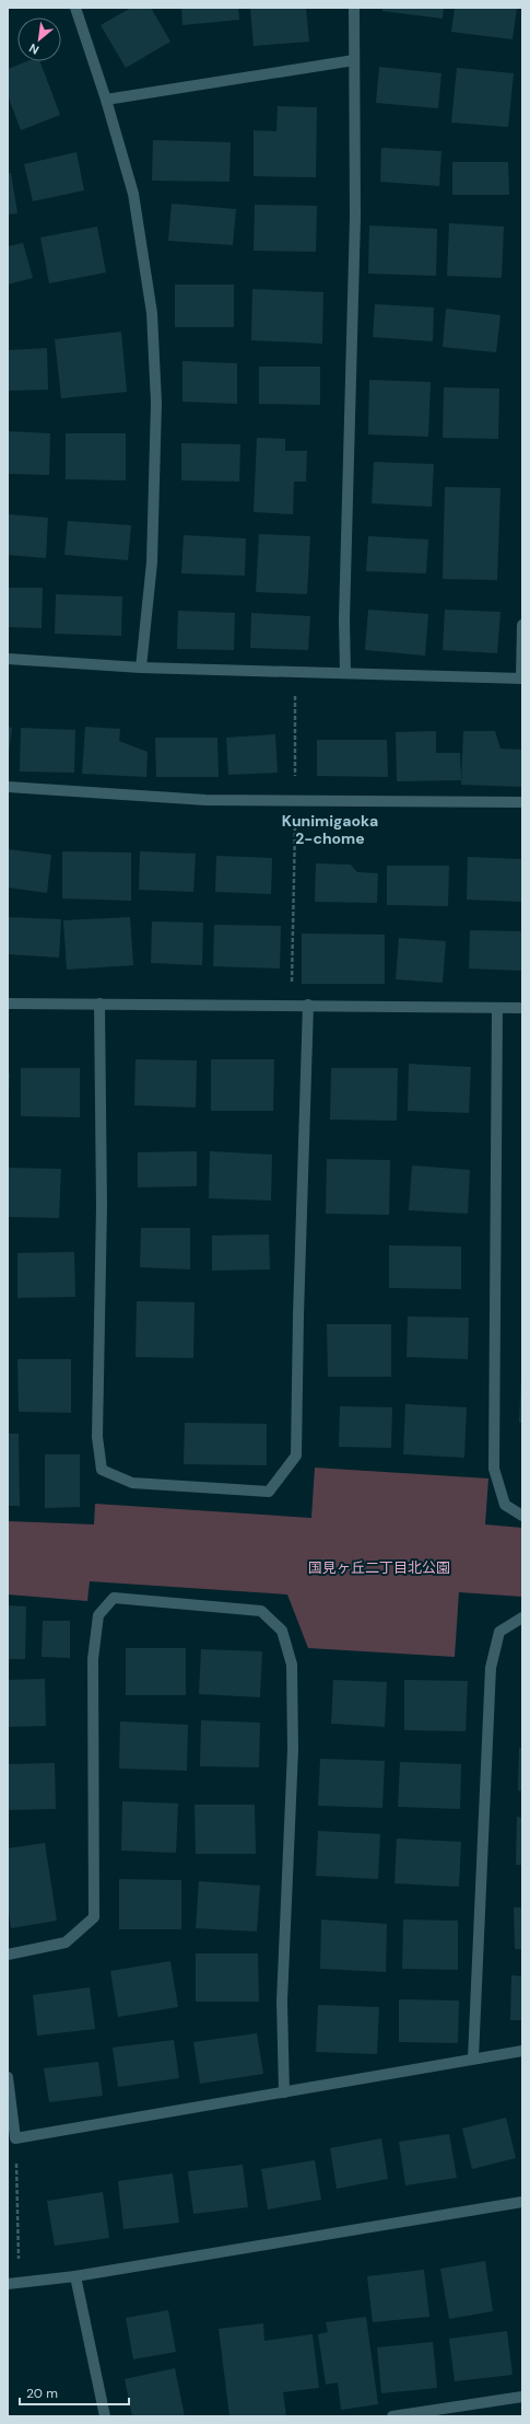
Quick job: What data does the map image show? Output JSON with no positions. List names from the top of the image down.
{
  "districts": ["Kunimigaoka 2-chome"],
  "parks": ["国見ヶ丘二丁目北公園"],
  "scale_bar": "20 m",
  "north": "bottom left"
}
